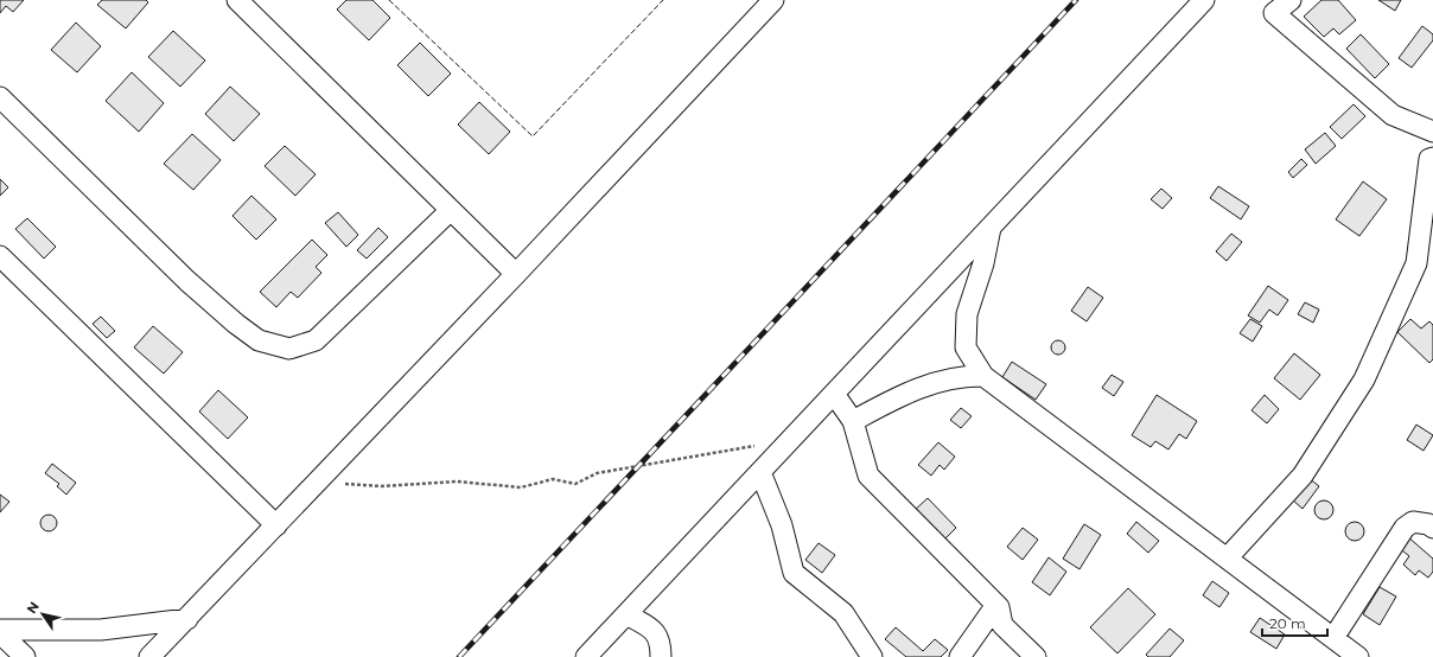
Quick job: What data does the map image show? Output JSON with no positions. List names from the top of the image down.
{
  "scale_bar": "20 m",
  "north": "top left"
}
